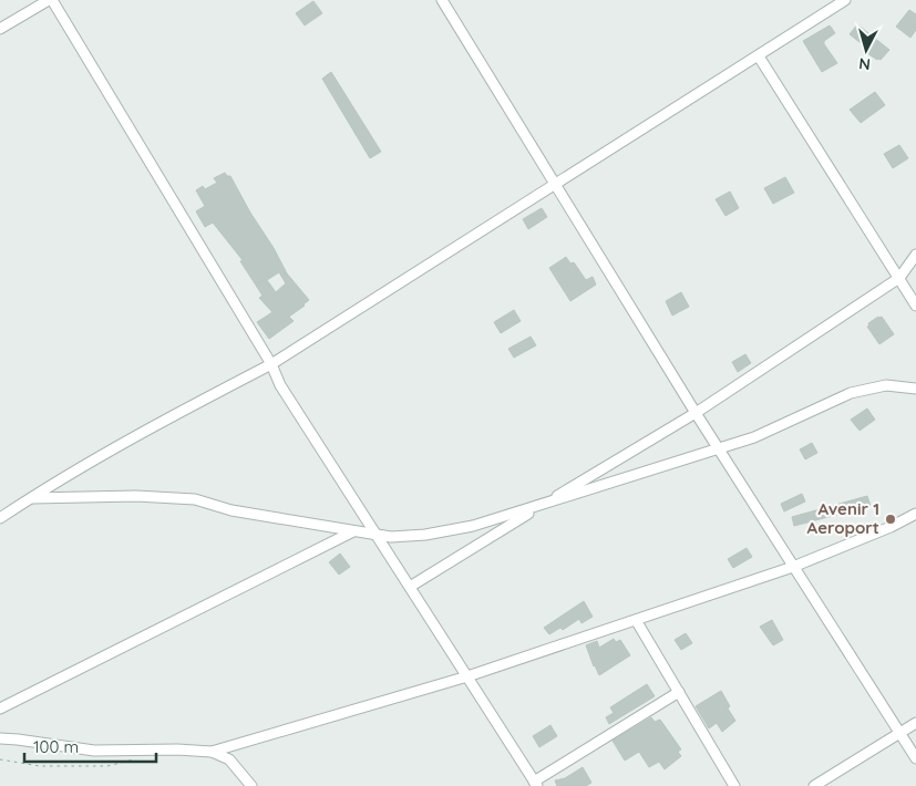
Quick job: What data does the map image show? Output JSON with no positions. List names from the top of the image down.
{
  "places": ["Avenir 1 Aeroport"],
  "scale_bar": "100 m",
  "north": "bottom"
}
